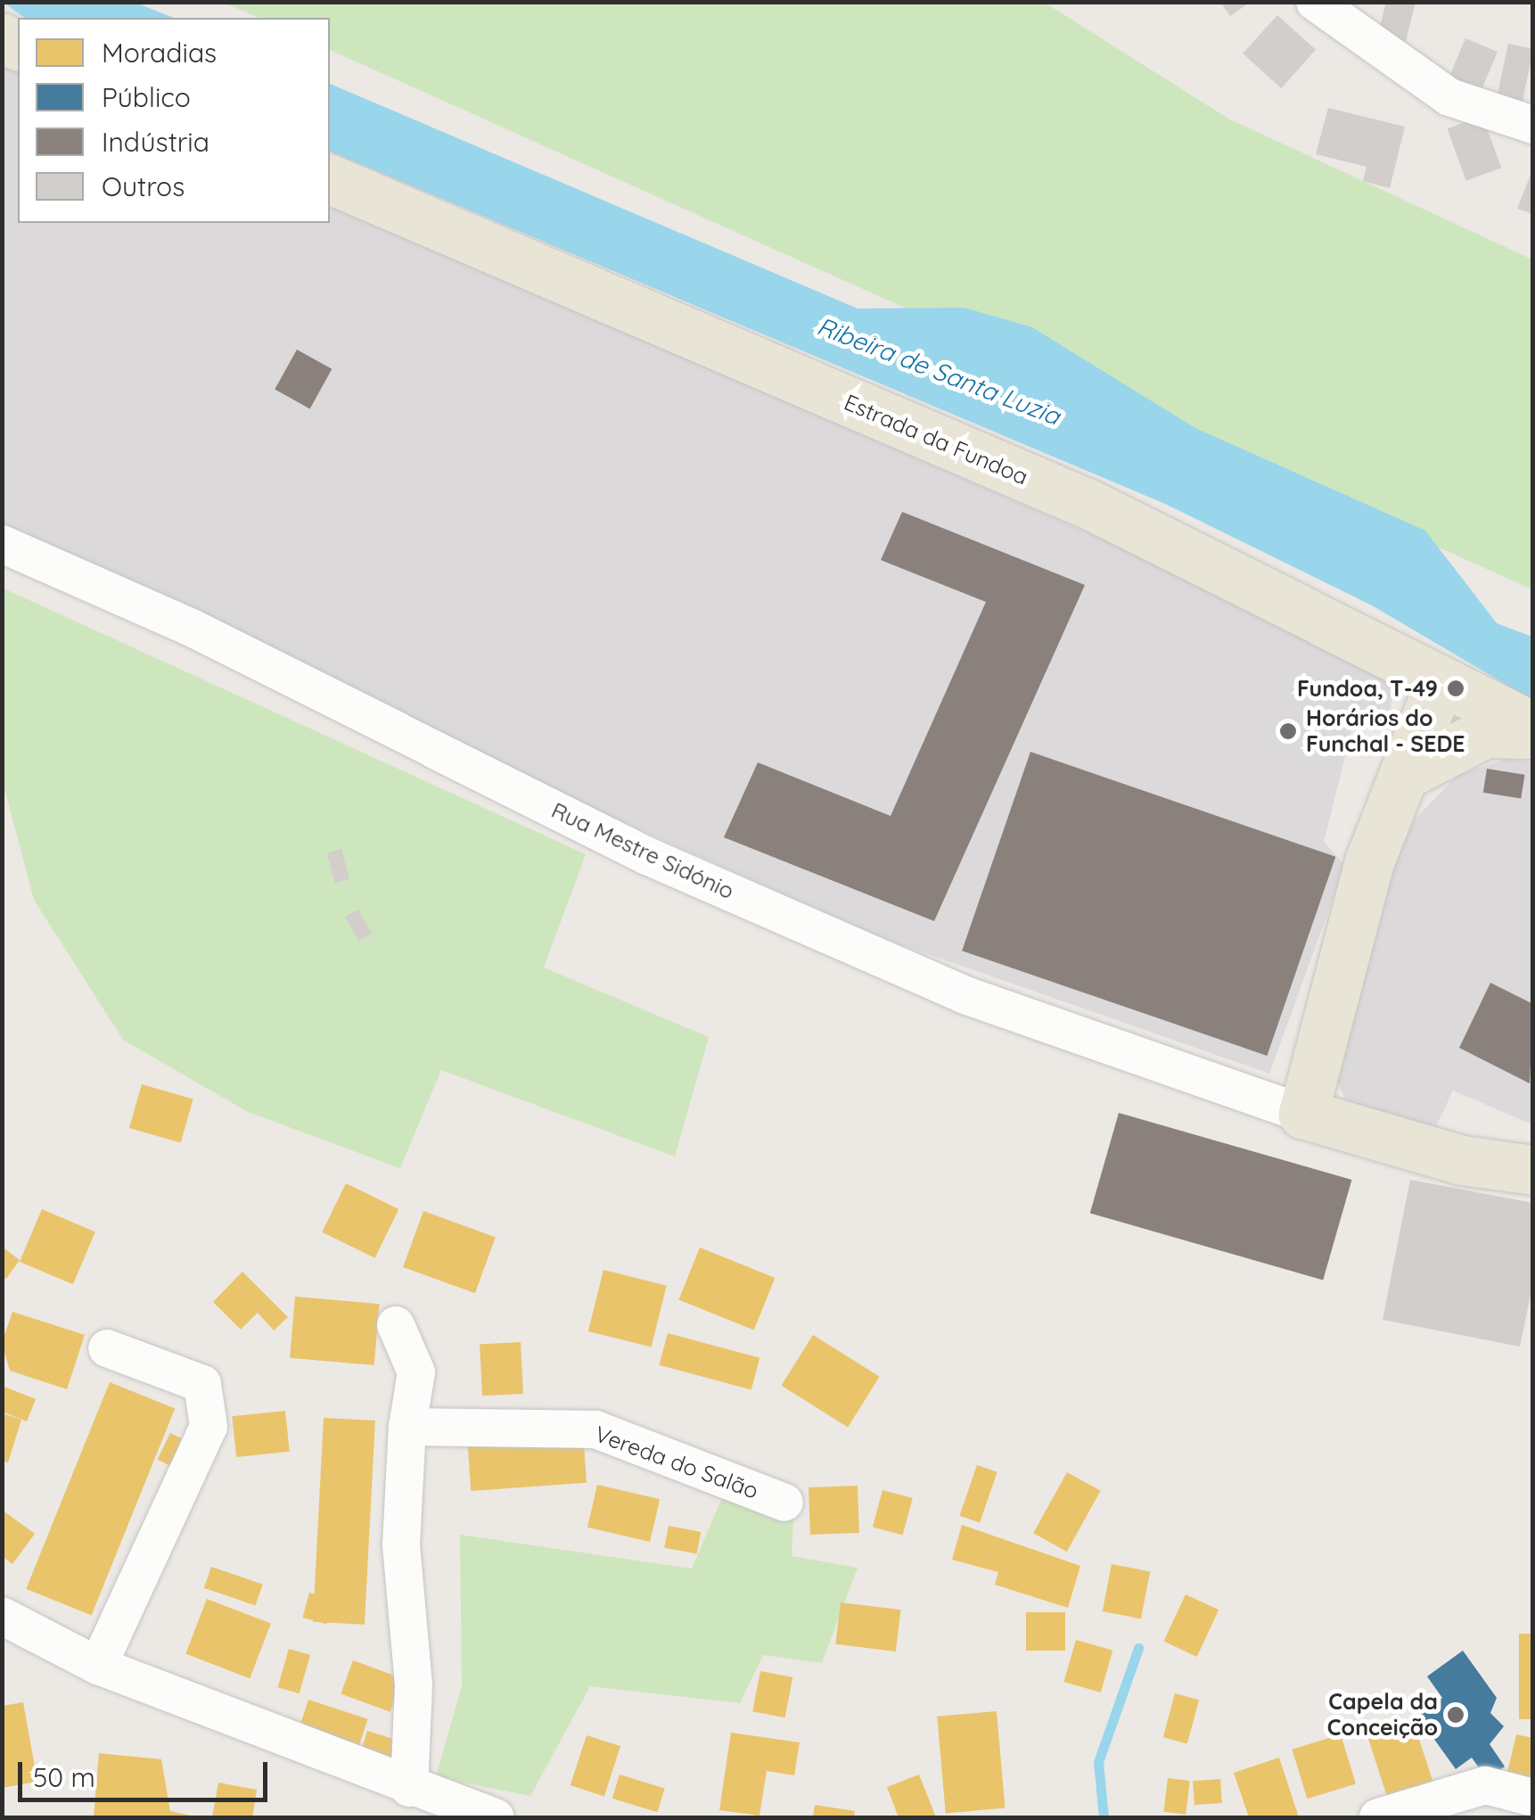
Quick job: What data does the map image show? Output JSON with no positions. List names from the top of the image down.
{
  "streets": {
    "main road": ["Estrada da Fundoa"],
    "street": ["Rua Mestre Sidónio", "Vereda do Salão"]
  },
  "water": ["Ribeira de Santa Luzia"],
  "places": ["Fundoa, T-49", "Horários do Funchal - SEDE", "Capela da Conceição"],
  "legend": [
    "Moradias",
    "Público",
    "Indústria",
    "Outros"
  ],
  "scale_bar": "50 m"
}
